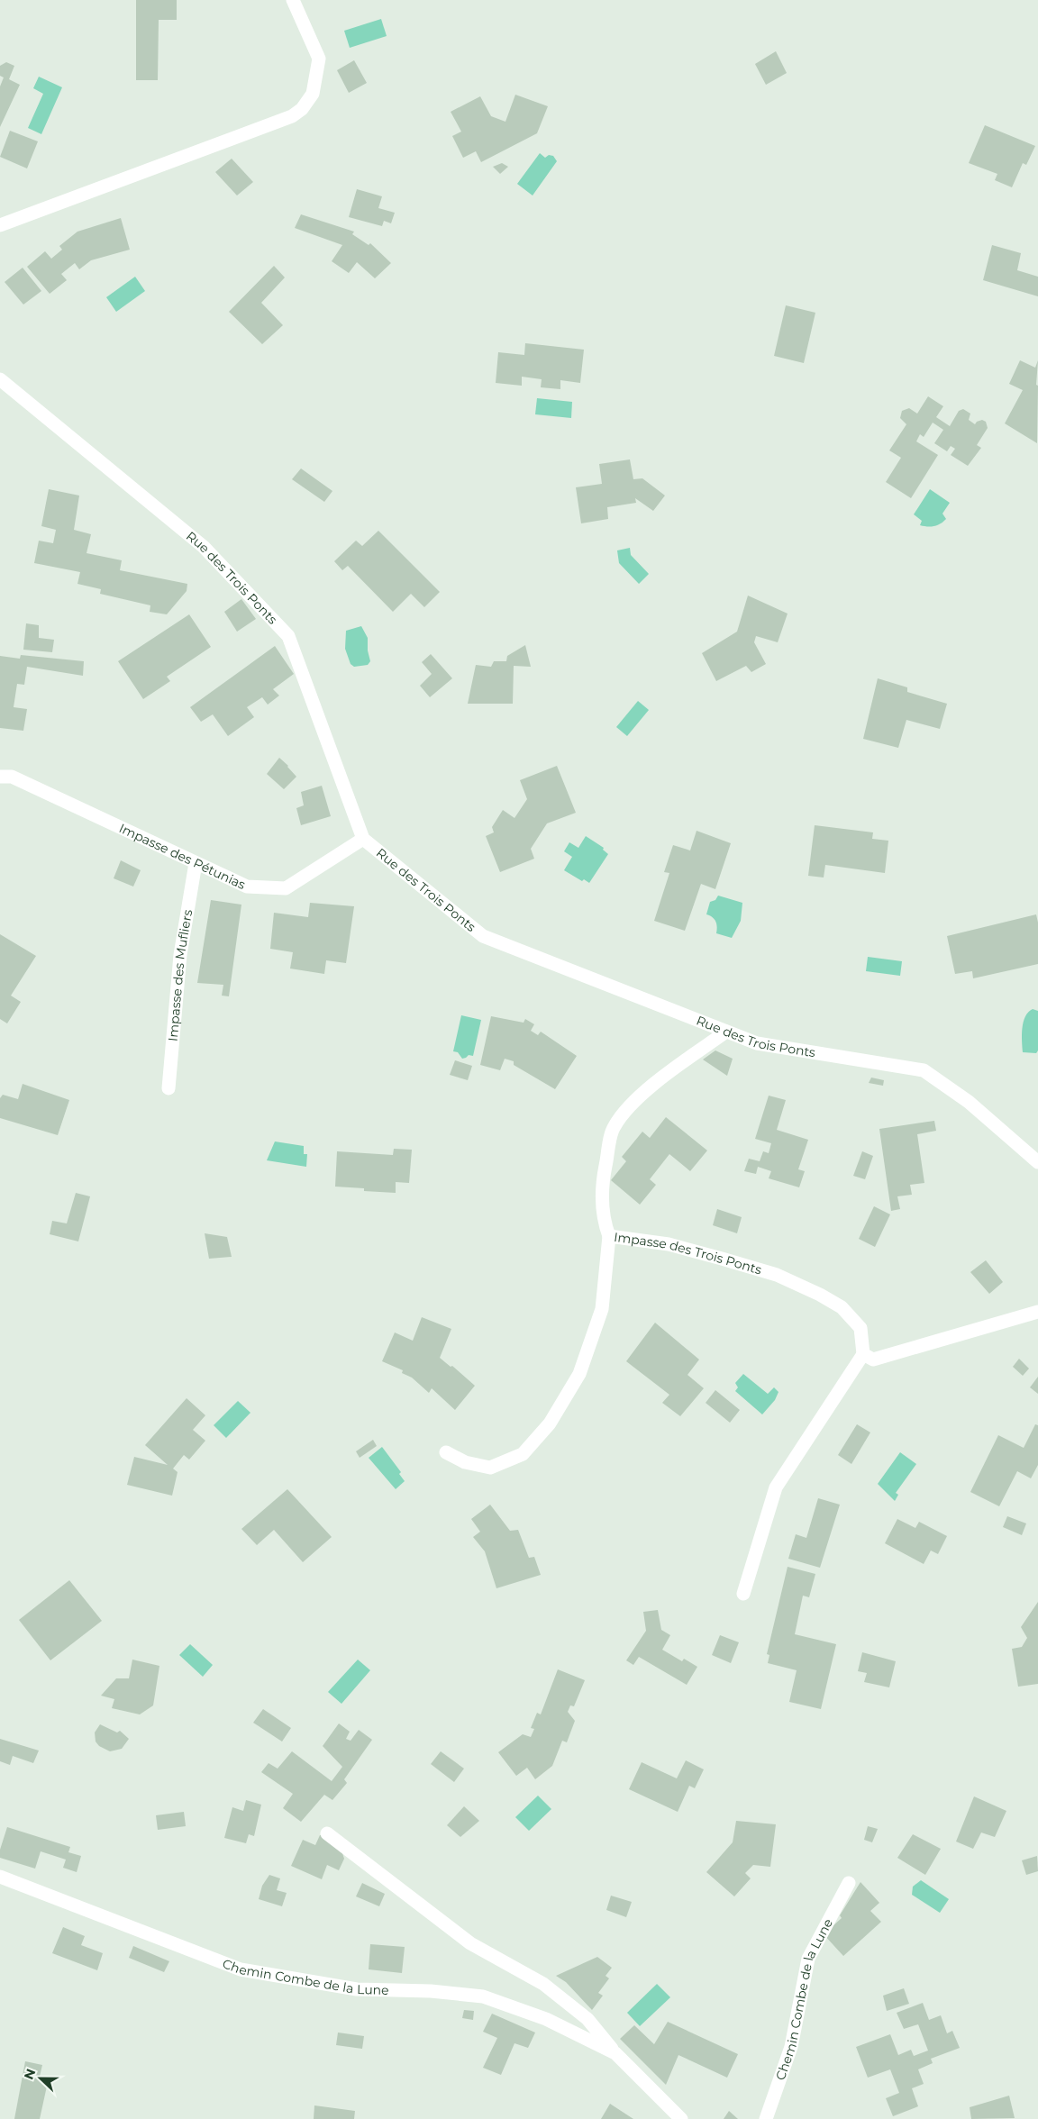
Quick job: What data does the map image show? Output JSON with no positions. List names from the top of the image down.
{
  "streets": {
    "street": [
      "Rue des Trois Ponts",
      "Impasse des Pétunias",
      "Impasse des Mufliers",
      "Impasse des Trois Ponts",
      "Chemin Combe de la Lune"
    ]
  },
  "crossings": [
    ["Rue des Trois Ponts", "Impasse des Pétunias"],
    ["Impasse des Pétunias", "Impasse des Mufliers"]
  ],
  "north": "left"
}
